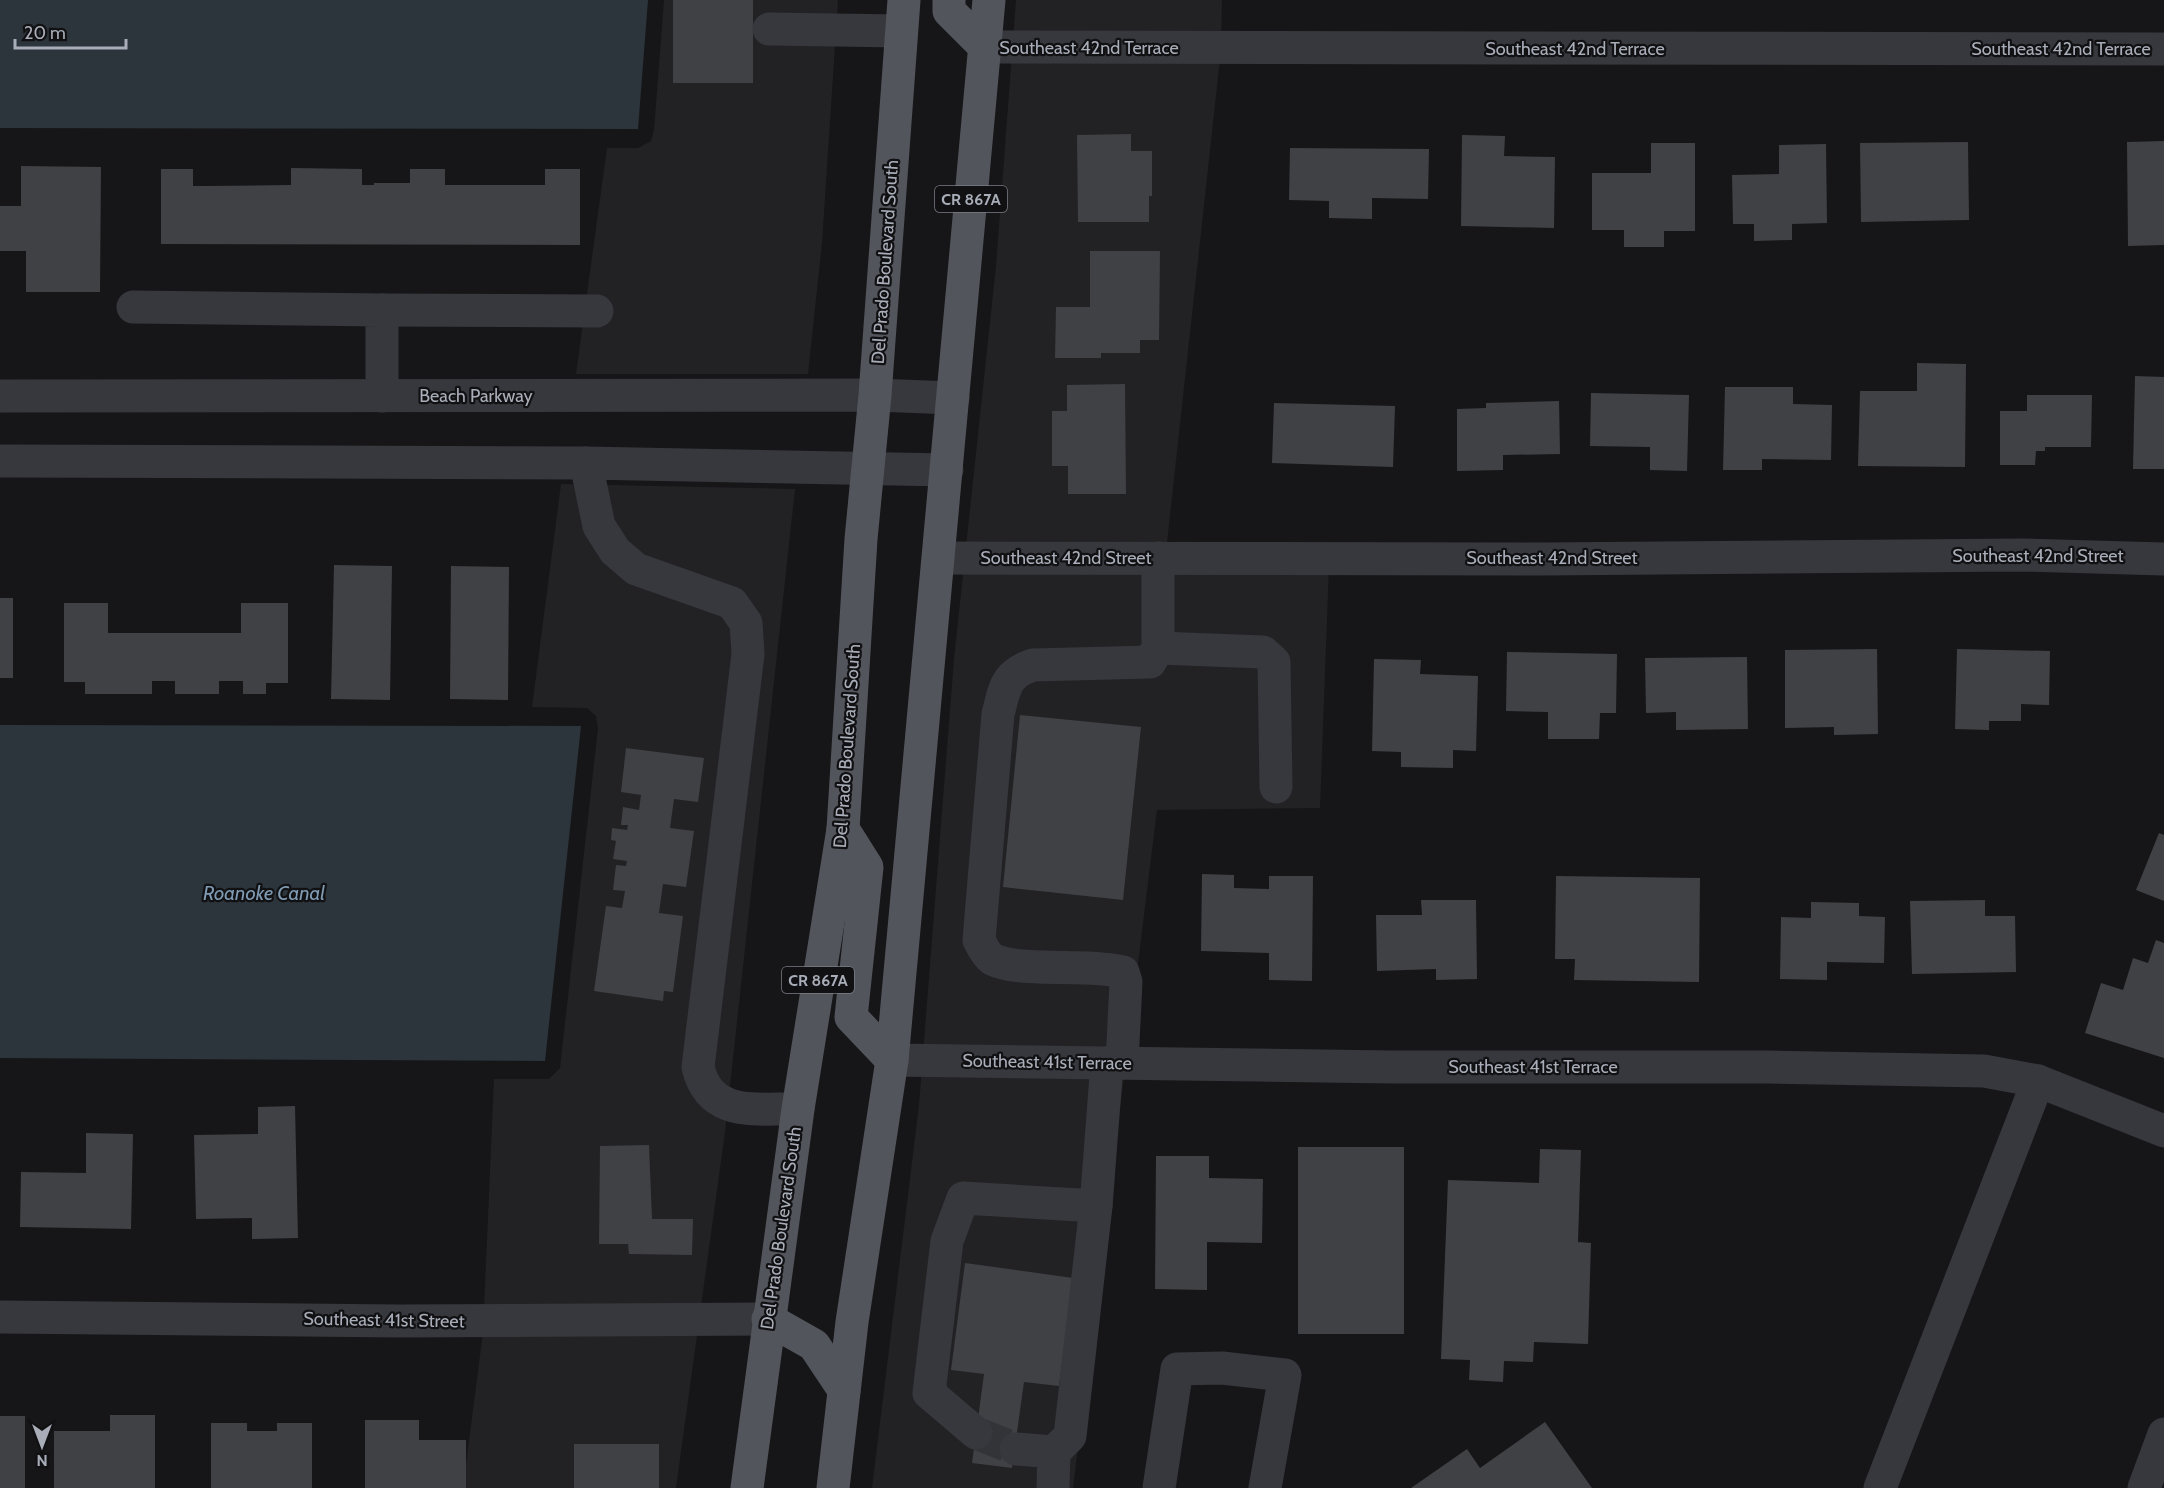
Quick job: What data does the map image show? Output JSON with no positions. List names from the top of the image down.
{
  "streets": {
    "main road": ["CR 867A", "Del Prado Boulevard South"],
    "street": [
      "Southeast 42nd Terrace",
      "Beach Parkway",
      "Southeast 42nd Street",
      "Southeast 41st Terrace",
      "Southeast 41st Street"
    ]
  },
  "crossings": [
    ["Southeast 42nd Terrace", "CR 867A"],
    ["CR 867A", "Beach Parkway"],
    ["CR 867A", "Southeast 42nd Street"],
    ["CR 867A", "Southeast 41st Terrace"],
    ["Del Prado Boulevard South", "Beach Parkway"],
    ["Del Prado Boulevard South", "Southeast 41st Street"]
  ],
  "water": ["Roanoke Canal"],
  "scale_bar": "20 m",
  "north": "bottom"
}
